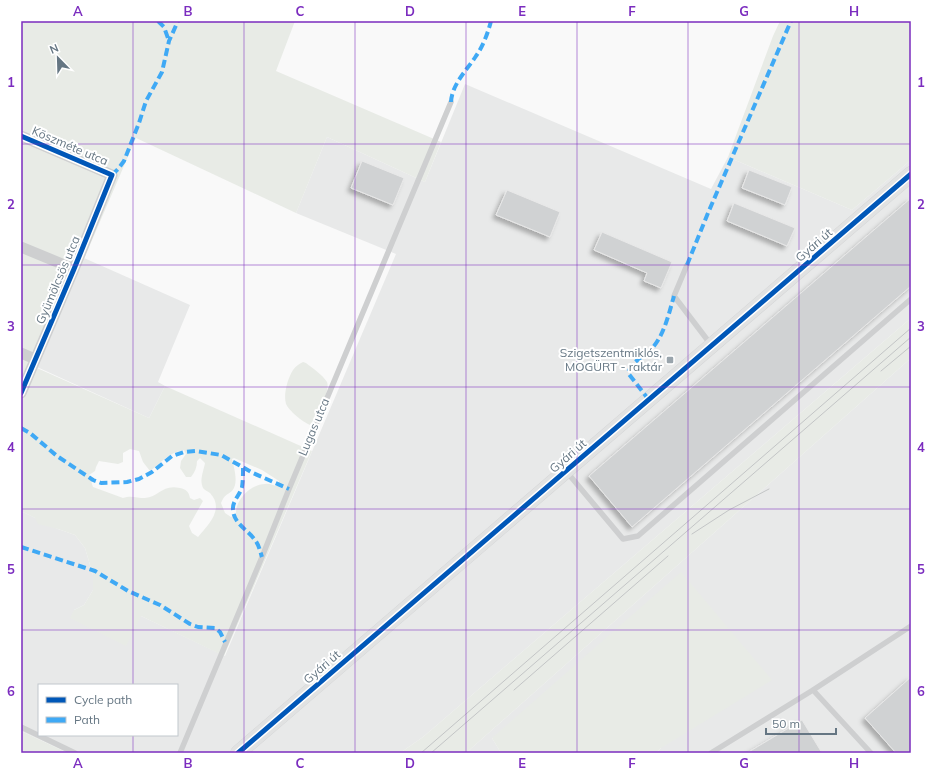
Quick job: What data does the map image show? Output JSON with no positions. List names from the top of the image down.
{
  "streets": {
    "street": ["Köszméte utca", "Gyári út", "Gyümölcsös utca"],
    "lane": ["Lugas utca"]
  },
  "crossings": [
    ["Köszméte utca", "Gyümölcsös utca"]
  ],
  "places": {
    "transit": ["Szigetszentmiklós, MOGÜRT - raktár"]
  },
  "legend": ["Cycle path", "Path"],
  "scale_bar": "50 m",
  "north": "top left",
  "grid": {
    "columns": [
      "A",
      "B",
      "C",
      "D",
      "E",
      "F",
      "G",
      "H"
    ],
    "rows": [
      "1",
      "2",
      "3",
      "4",
      "5",
      "6"
    ]
  }
}
